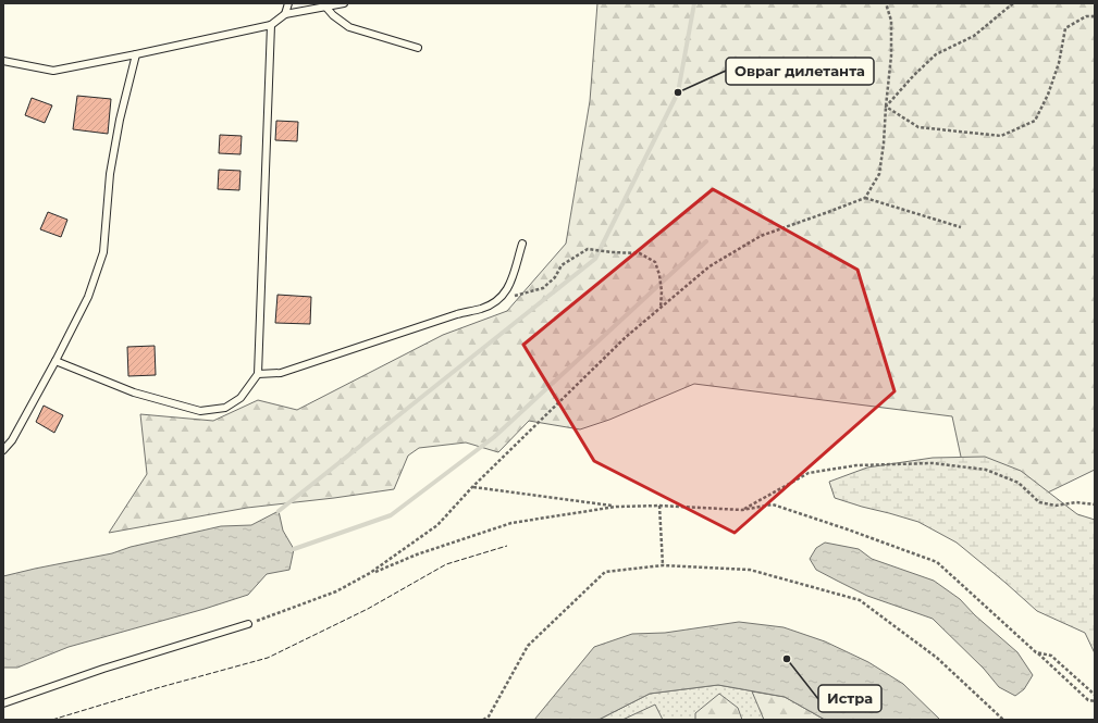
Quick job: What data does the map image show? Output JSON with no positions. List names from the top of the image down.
{
  "places": ["Овраг дилетанта", "Истра"]
}
